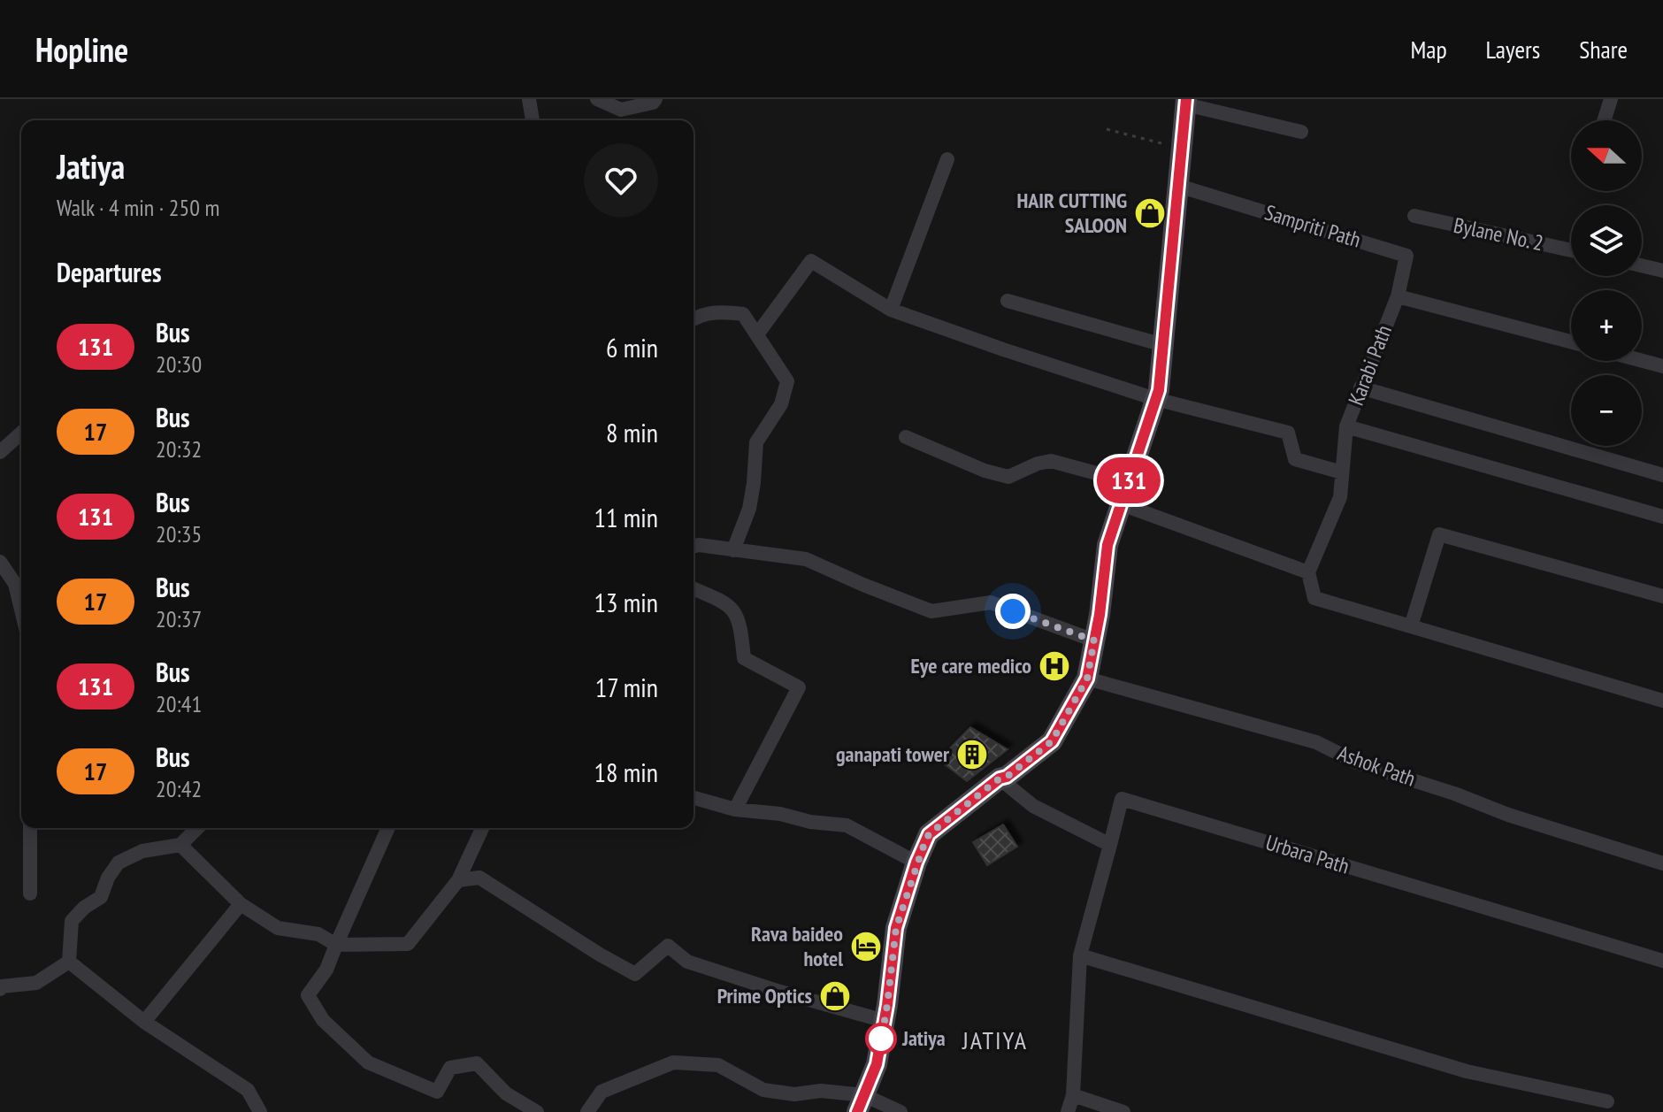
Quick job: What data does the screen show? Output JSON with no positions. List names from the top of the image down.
{
  "streets": {
    "street": [
      "Sampriti Path",
      "Bylane No. 2",
      "Karabi Path",
      "Ashok Path",
      "Urbara Path"
    ]
  },
  "crossings": [
    ["Sampriti Path", "Karabi Path"]
  ],
  "districts": ["JATIYA"],
  "places": {
    "shop": ["HAIR CUTTING SALOON", "Prime Optics"],
    "hospital": ["Eye care medico"],
    "building": ["ganapati tower"],
    "hotel": ["Rava baideo hotel"],
    "other": ["Jatiya"]
  },
  "lines": ["bus line 131"],
  "north": "left",
  "page": {
    "header": "Hopline",
    "nav": ["Map", "Layers", "Share"],
    "on_map": "131",
    "map_buttons": ["+", "−"],
    "heading": [
      ["Jatiya", "Walk · 4 min · 250 m"],
      "Departures"
    ],
    "list": [
      {
        "mark": "131",
        "name": "Bus",
        "note": "20:30",
        "value": "6 min"
      },
      {
        "mark": "17",
        "name": "Bus",
        "note": "20:32",
        "value": "8 min"
      },
      {
        "mark": "131",
        "name": "Bus",
        "note": "20:35",
        "value": "11 min"
      },
      {
        "mark": "17",
        "name": "Bus",
        "note": "20:37",
        "value": "13 min"
      },
      {
        "mark": "131",
        "name": "Bus",
        "note": "20:41",
        "value": "17 min"
      },
      {
        "mark": "17",
        "name": "Bus",
        "note": "20:42",
        "value": "18 min"
      }
    ]
  }
}
